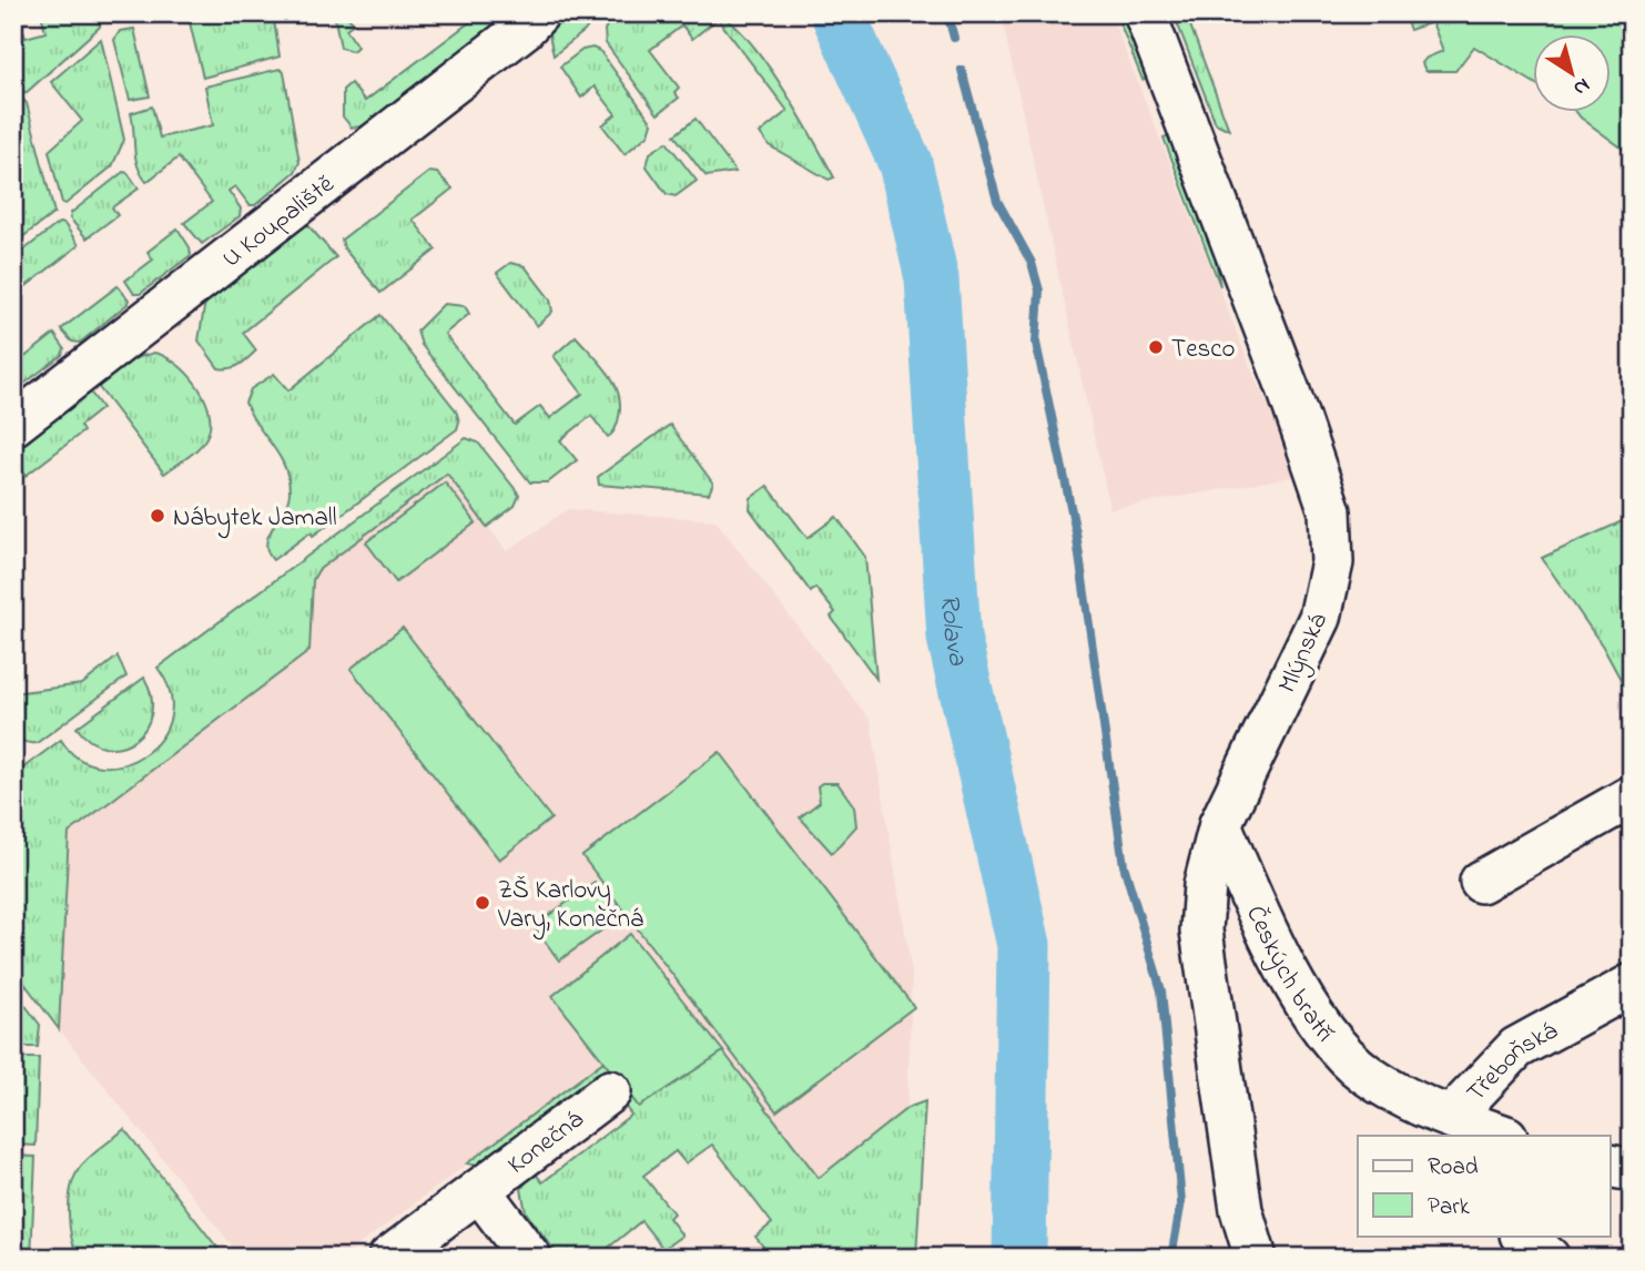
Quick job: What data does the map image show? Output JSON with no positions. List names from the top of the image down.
{
  "streets": {
    "street": [
      "U Koupaliště",
      "Mlýnská",
      "Českých bratří",
      "Třeboňská",
      "Konečná"
    ]
  },
  "crossings": [
    ["Mlýnská", "Českých bratří"],
    ["Českých bratří", "Třeboňská"]
  ],
  "water": ["Rolava"],
  "places": ["Tesco", "Nábytek Jamall", "ZŠ Karlovy Vary, Konečná"],
  "legend": ["Road", "Park"],
  "north": "bottom right"
}
